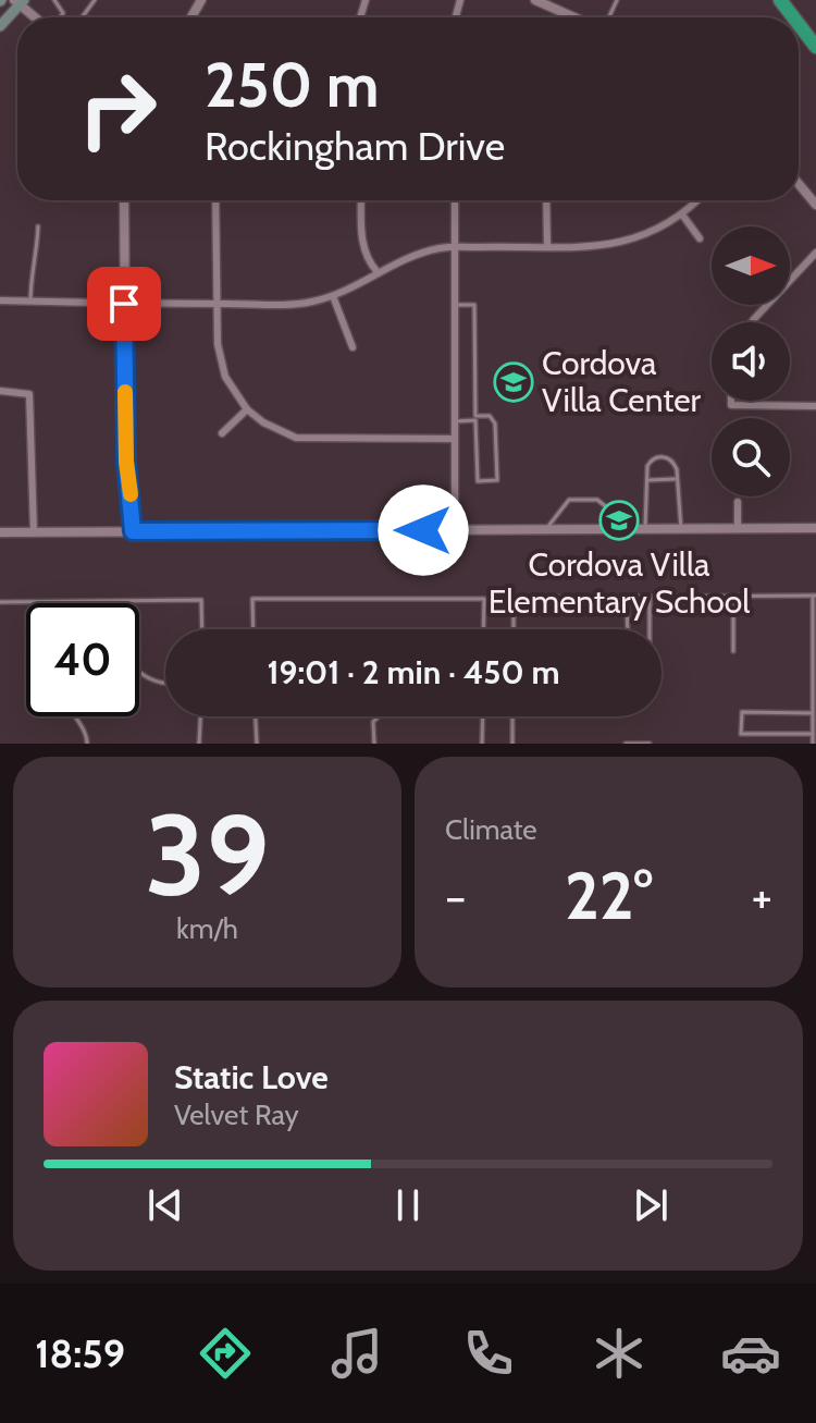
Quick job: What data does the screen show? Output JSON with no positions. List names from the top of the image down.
{
  "places": {
    "school or university": ["Cordova Villa Center", "Cordova Villa Elementary School"]
  },
  "north": "right",
  "page": {
    "turn": ["250 m", "Rockingham Drive"],
    "limit": "40",
    "trip": "19:01 · 2 min · 450 m",
    "tile": [
      ["39", "km/h"],
      "Climate"
    ],
    "heat": ["−", "22°", "+"],
    "song": ["Static Love", "Velvet Ray"],
    "tabs": "18:59"
  }
}
